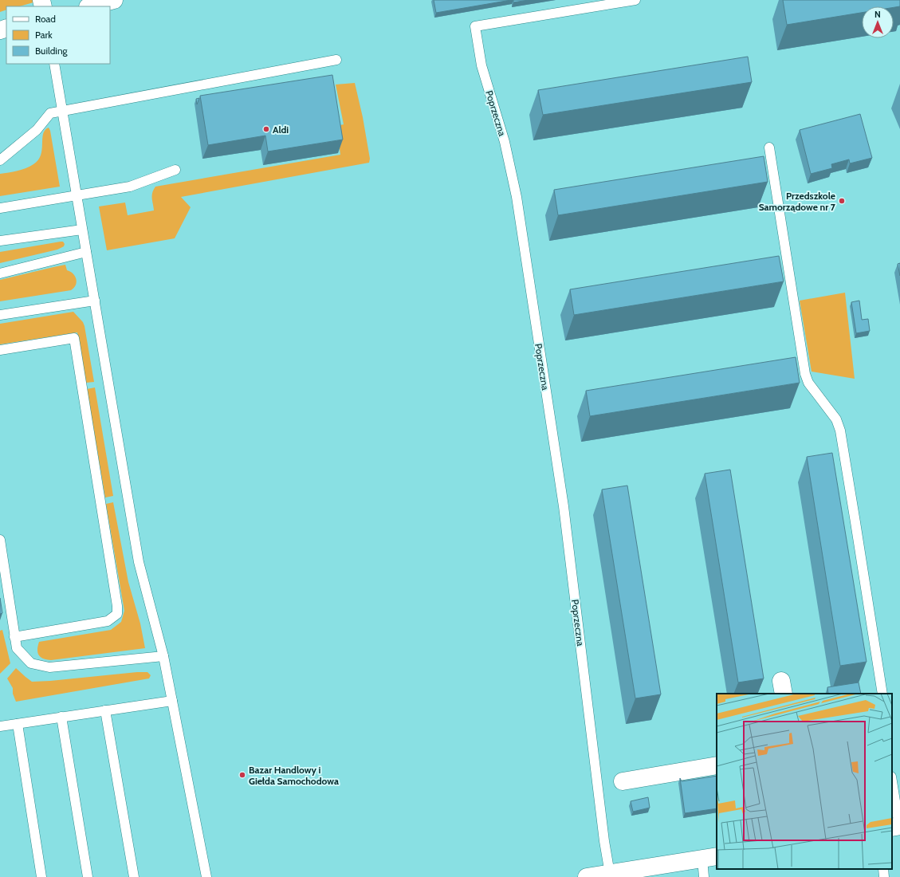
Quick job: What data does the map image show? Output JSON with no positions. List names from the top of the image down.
{
  "streets": {
    "lane": ["Poprzeczna"]
  },
  "places": ["Aldi", "Przedszkole Samorządowe nr 7", "Bazar Handlowy i Giełda Samochodowa"],
  "legend": ["Road", "Park", "Building"],
  "north": "top"
}
